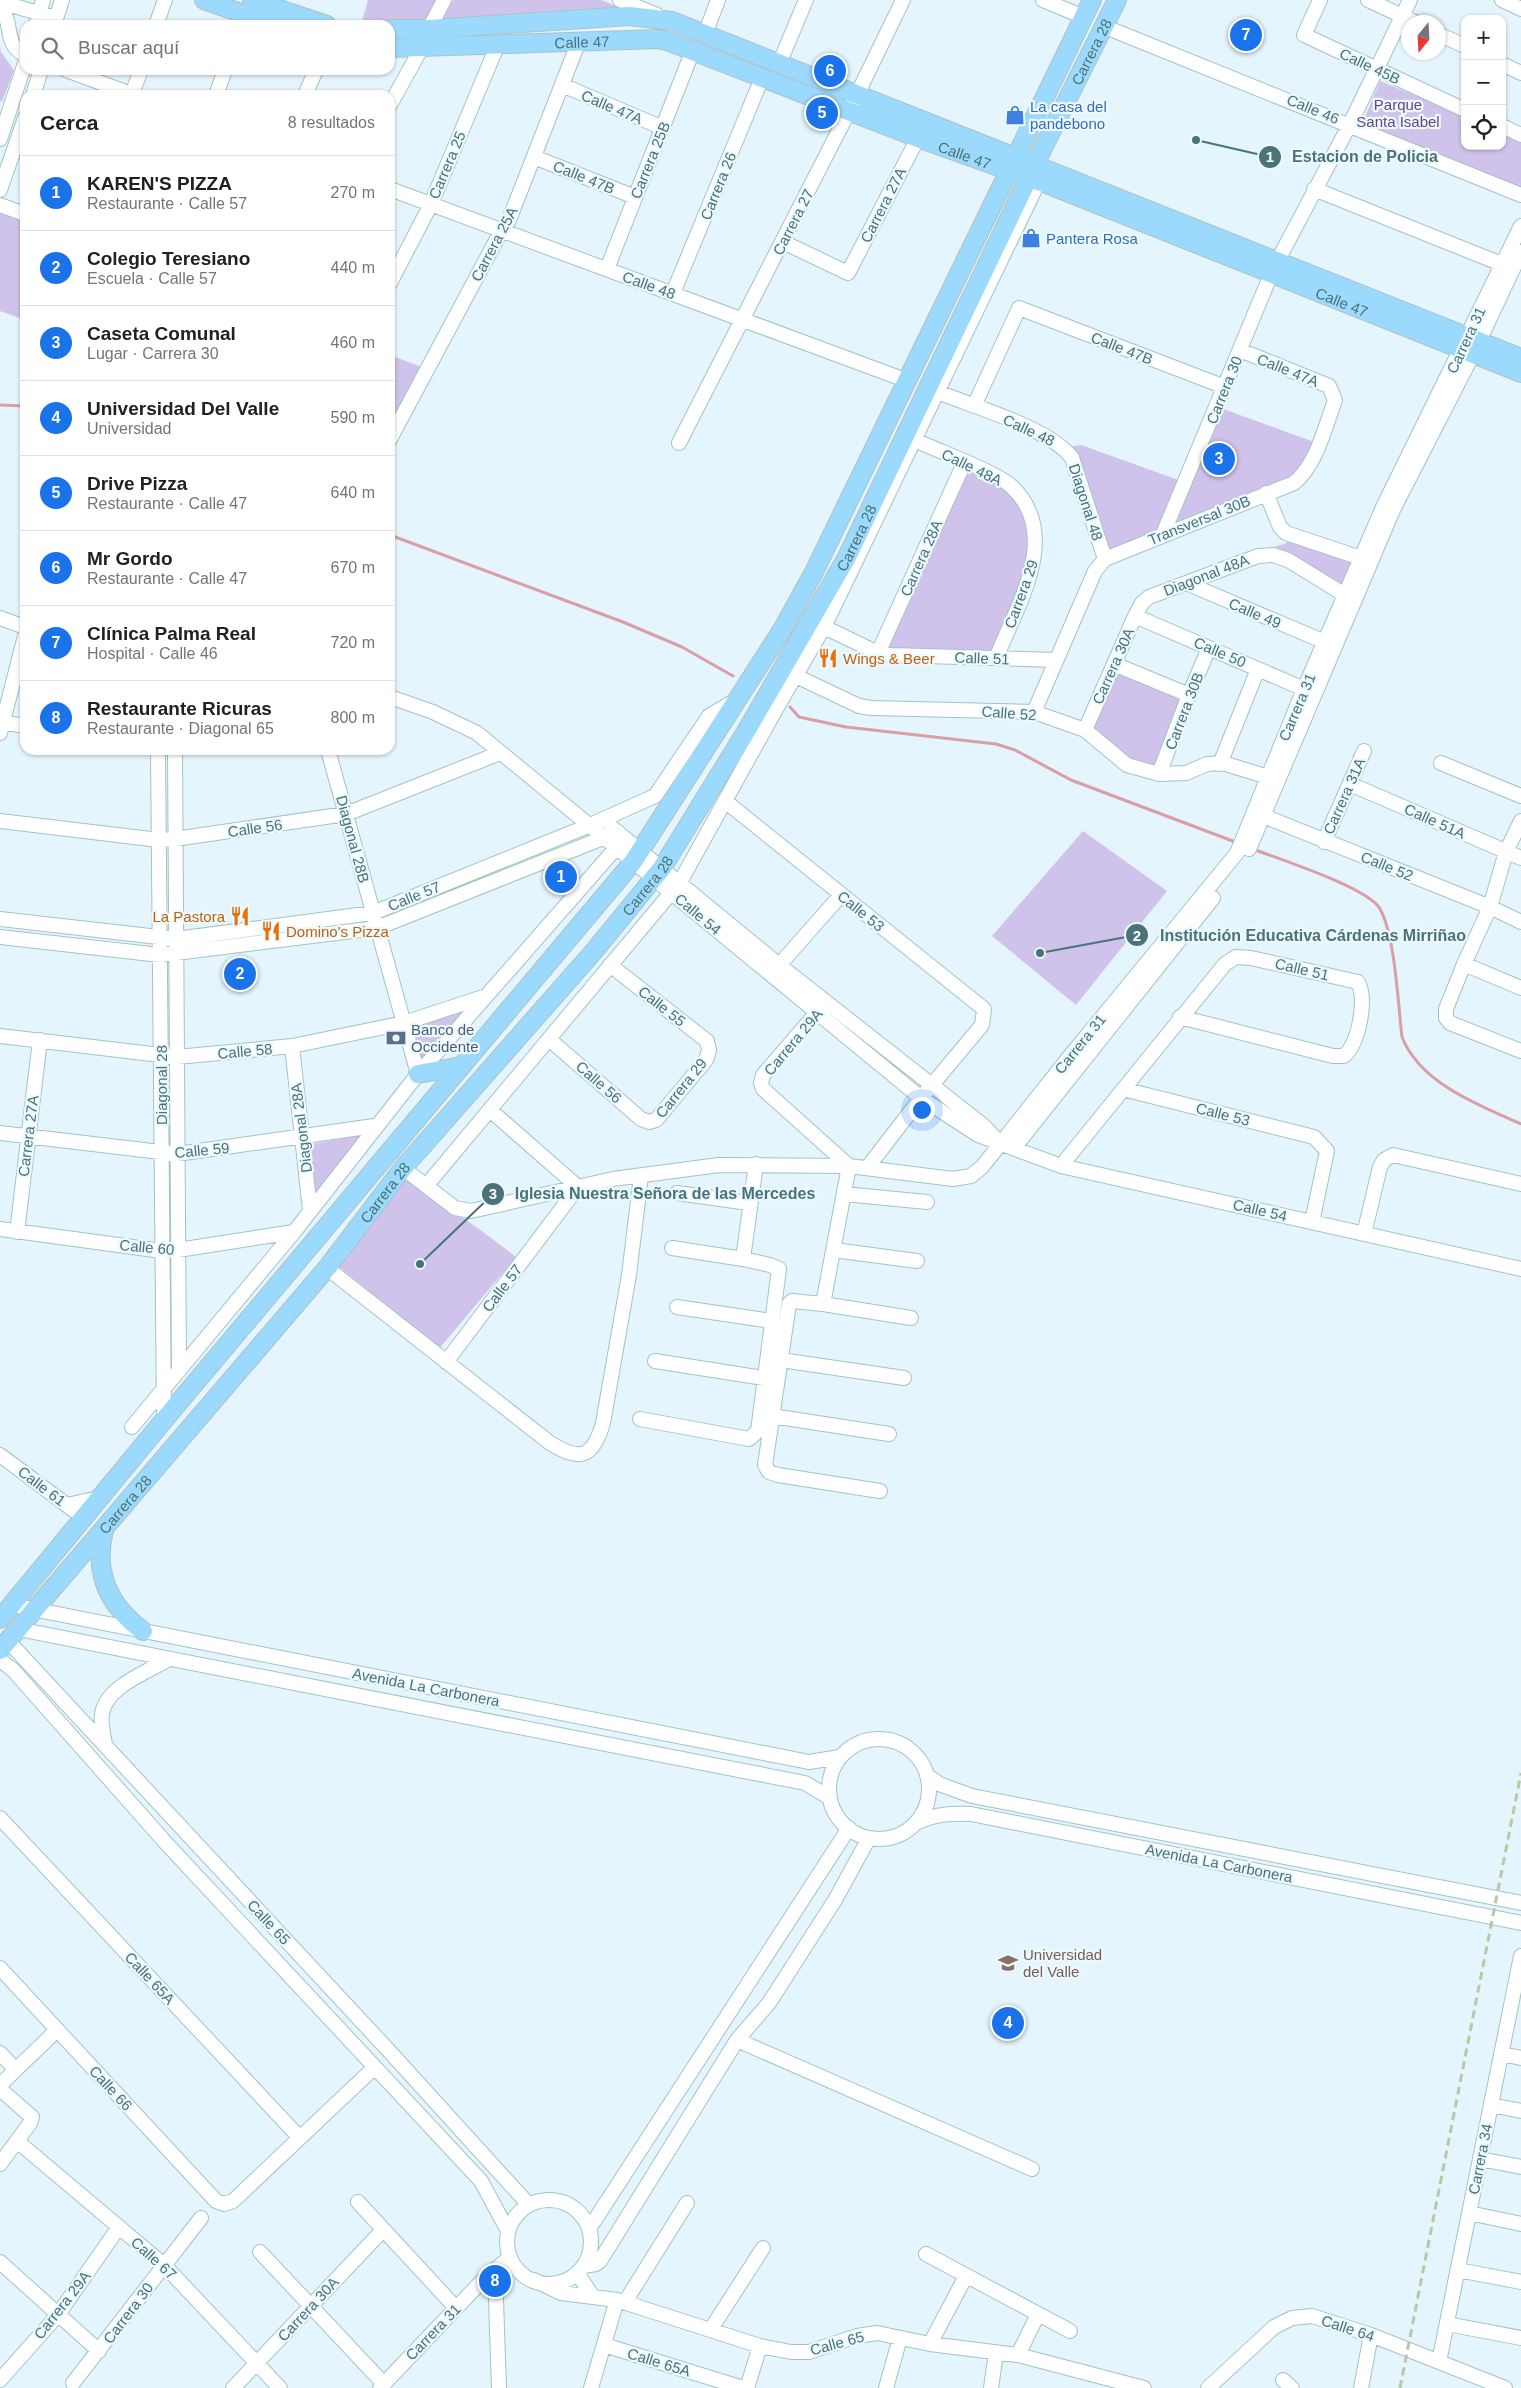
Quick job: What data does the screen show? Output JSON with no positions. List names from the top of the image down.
{
  "streets": {
    "main road": ["Calle 47", "Carrera 28"],
    "street": [
      "Calle 45B",
      "Calle 47A",
      "Calle 46",
      "Carrera 25B",
      "Carrera 25",
      "Calle 47B",
      "Carrera 26",
      "Carrera 27A",
      "Carrera 27",
      "Carrera 25A",
      "Calle 48",
      "Carrera 31",
      "Carrera 30",
      "Calle 48A",
      "Diagonal 48",
      "Transversal 30B",
      "Carrera 28A",
      "Diagonal 48A",
      "Carrera 29",
      "Calle 49",
      "Calle 50",
      "Calle 51",
      "Carrera 30A",
      "Carrera 30B",
      "Calle 52",
      "Carrera 31A",
      "Calle 51A",
      "Calle 56",
      "Diagonal 28B",
      "Calle 57",
      "Calle 53",
      "Calle 54",
      "Calle 55",
      "Carrera 29A",
      "Calle 58",
      "Diagonal 28",
      "Diagonal 28A",
      "Calle 59",
      "Calle 60",
      "Calle 61",
      "Avenida La Carbonera",
      "Calle 65",
      "Calle 65A",
      "Calle 66",
      "Carrera 34",
      "Calle 67",
      "Calle 64"
    ]
  },
  "crossings": [
    ["Calle 47", "Carrera 28"],
    ["Calle 47", "Carrera 25B"],
    ["Calle 47", "Carrera 25"],
    ["Calle 47", "Carrera 26"],
    ["Calle 47", "Carrera 27A"],
    ["Calle 47", "Carrera 27"],
    ["Calle 47", "Carrera 25A"],
    ["Calle 47", "Carrera 31"],
    ["Calle 47", "Carrera 30"],
    ["Carrera 28", "Calle 46"],
    ["Carrera 28", "Calle 48"],
    ["Carrera 28", "Carrera 31"],
    ["Carrera 28", "Calle 48A"],
    ["Carrera 28", "Calle 51"],
    ["Carrera 28", "Calle 52"],
    ["Carrera 28", "Calle 56"],
    ["Carrera 28", "Calle 57"],
    ["Carrera 28", "Calle 53"],
    ["Carrera 28", "Calle 54"],
    ["Carrera 28", "Calle 55"],
    ["Carrera 28", "Diagonal 28"],
    ["Carrera 28", "Calle 61"],
    ["Carrera 28", "Avenida La Carbonera"],
    ["Carrera 28", "Calle 65"],
    ["Calle 45B", "Carrera 30"],
    ["Calle 47A", "Carrera 25B"],
    ["Calle 47A", "Carrera 25A"],
    ["Calle 47A", "Carrera 30"],
    ["Calle 47A", "Transversal 30B"],
    ["Calle 46", "Carrera 30"],
    ["Carrera 25B", "Calle 47B"],
    ["Carrera 25B", "Calle 48"],
    ["Carrera 25", "Calle 48"],
    ["Calle 47B", "Carrera 25A"],
    ["Calle 47B", "Calle 48"],
    ["Calle 47B", "Carrera 30"],
    ["Carrera 26", "Calle 48"],
    ["Carrera 27A", "Carrera 27"],
    ["Carrera 27A", "Calle 58"],
    ["Carrera 27A", "Calle 59"],
    ["Carrera 27A", "Calle 60"],
    ["Carrera 27", "Calle 48"],
    ["Carrera 25A", "Calle 48"],
    ["Calle 48", "Diagonal 48"],
    ["Carrera 31", "Diagonal 48A"],
    ["Carrera 31", "Calle 49"],
    ["Carrera 31", "Calle 50"],
    ["Carrera 31", "Calle 52"],
    ["Carrera 31", "Calle 57"],
    ["Carrera 31", "Calle 54"],
    ["Carrera 31", "Carrera 29A"],
    ["Carrera 31", "Calle 65"],
    ["Carrera 30", "Transversal 30B"],
    ["Carrera 30", "Calle 67"],
    ["Calle 48A", "Carrera 28A"],
    ["Calle 48A", "Carrera 29"],
    ["Diagonal 48", "Transversal 30B"],
    ["Carrera 28A", "Calle 51"],
    ["Diagonal 48A", "Calle 49"],
    ["Diagonal 48A", "Carrera 30A"],
    ["Carrera 29", "Calle 51"],
    ["Carrera 29", "Calle 56"],
    ["Carrera 29", "Calle 55"],
    ["Calle 50", "Carrera 30A"],
    ["Calle 50", "Carrera 30B"],
    ["Carrera 30A", "Calle 52"],
    ["Carrera 30A", "Calle 67"],
    ["Carrera 30B", "Calle 52"],
    ["Calle 52", "Carrera 31A"],
    ["Carrera 31A", "Calle 51A"],
    ["Calle 56", "Diagonal 28B"],
    ["Calle 56", "Calle 54"],
    ["Calle 56", "Diagonal 28"],
    ["Diagonal 28B", "Calle 57"],
    ["Diagonal 28B", "Calle 58"],
    ["Calle 57", "Calle 54"],
    ["Calle 57", "Diagonal 28"],
    ["Calle 53", "Calle 54"],
    ["Calle 54", "Carrera 29A"],
    ["Carrera 29A", "Calle 67"],
    ["Calle 58", "Diagonal 28"],
    ["Calle 58", "Diagonal 28A"],
    ["Diagonal 28", "Calle 59"],
    ["Diagonal 28", "Calle 60"],
    ["Diagonal 28A", "Calle 59"],
    ["Avenida La Carbonera", "Calle 65"],
    ["Calle 65A", "Calle 66"],
    ["Carrera 34", "Calle 64"]
  ],
  "parks": ["Parque Santa Isabel"],
  "places": {
    "shop": ["La casa del pandebono", "Pantera Rosa"],
    "other": ["Estacion de Policia", "Institución Educativa Cárdenas Mirriñao", "Iglesia Nuestra Señora de las Mercedes"],
    "restaurant": ["Wings & Beer", "La Pastora", "Domino's Pizza"],
    "bank": ["Banco de Occidente"],
    "school or university": ["Universidad del Valle"]
  },
  "north": "bottom",
  "page": {
    "map_buttons": ["+", "−"],
    "pins": [
      "7",
      "6",
      "5",
      "3",
      "1",
      "2",
      "4",
      "8"
    ],
    "search": "Buscar aquí",
    "heading": ["Cerca", "8 resultados"],
    "list": [
      {
        "mark": "1",
        "name": "KAREN'S PIZZA",
        "note": "Restaurante · Calle 57",
        "value": "270 m"
      },
      {
        "mark": "2",
        "name": "Colegio Teresiano",
        "note": "Escuela · Calle 57",
        "value": "440 m"
      },
      {
        "mark": "3",
        "name": "Caseta Comunal",
        "note": "Lugar · Carrera 30",
        "value": "460 m"
      },
      {
        "mark": "4",
        "name": "Universidad Del Valle",
        "note": "Universidad",
        "value": "590 m"
      },
      {
        "mark": "5",
        "name": "Drive Pizza",
        "note": "Restaurante · Calle 47",
        "value": "640 m"
      },
      {
        "mark": "6",
        "name": "Mr Gordo",
        "note": "Restaurante · Calle 47",
        "value": "670 m"
      },
      {
        "mark": "7",
        "name": "Clínica Palma Real",
        "note": "Hospital · Calle 46",
        "value": "720 m"
      },
      {
        "mark": "8",
        "name": "Restaurante Ricuras",
        "note": "Restaurante · Diagonal 65",
        "value": "800 m"
      }
    ]
  }
}
